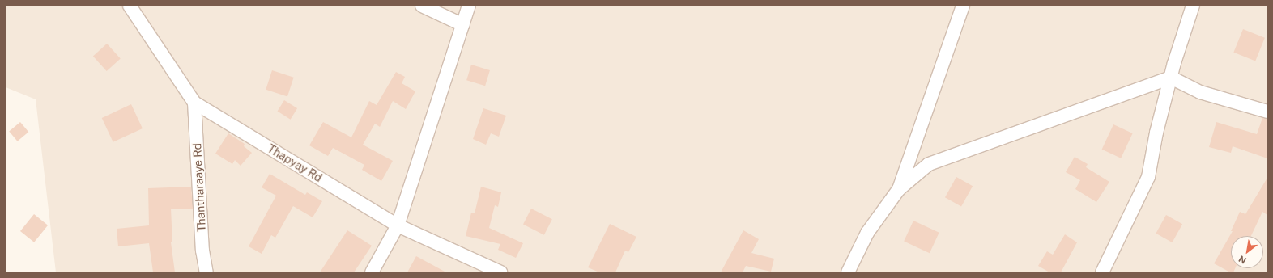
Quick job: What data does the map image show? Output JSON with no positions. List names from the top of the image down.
{
  "streets": {
    "street": ["Thapyay Rd", "Thantharaaye Rd"]
  },
  "crossings": [
    ["Thapyay Rd", "Thantharaaye Rd"]
  ],
  "north": "bottom left"
}
